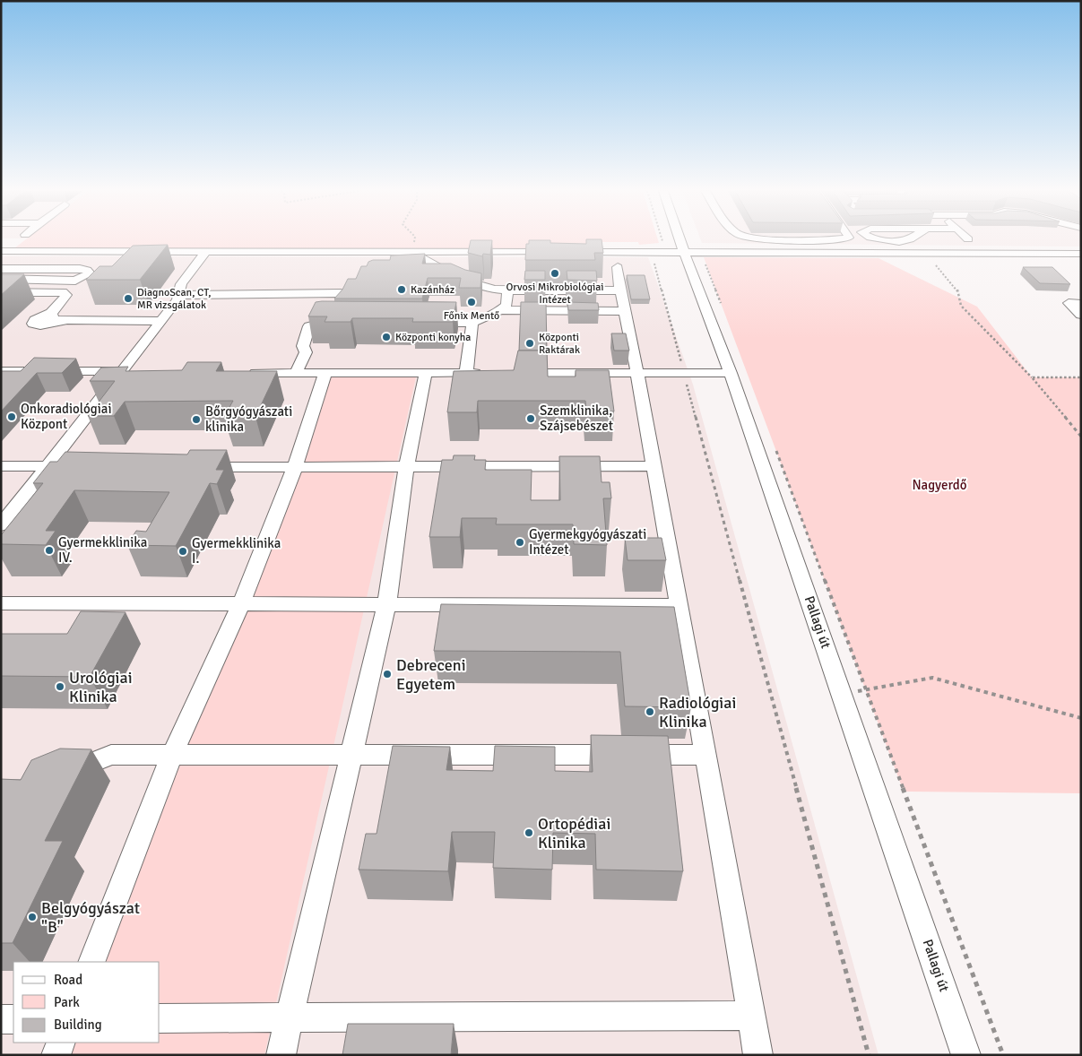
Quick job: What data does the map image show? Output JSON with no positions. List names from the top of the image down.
{
  "streets": {
    "street": ["Pallagi út"]
  },
  "parks": ["Nagyerdő"],
  "places": [
    "Orvosi Mikrobiológiai Intézet",
    "Kazánház",
    "DiagnoScan, CT, MR vizsgálatok",
    "Főnix Mentő",
    "Központi konyha",
    "Központi Raktárak",
    "Onkoradiológiai Központ",
    "Szemklinika, Szájsebészet",
    "Bőrgyógyászati klinika",
    "Gyermekgyógyászati Intézet",
    "Gyermekklinika IV.",
    "Gyermekklinika I.",
    "Debreceni Egyetem",
    "Urológiai Klinika",
    "Radiológiai Klinika",
    "Ortopédiai Klinika",
    "Belgyógyászat \"B\""
  ],
  "legend": ["Road", "Park", "Building"]
}
